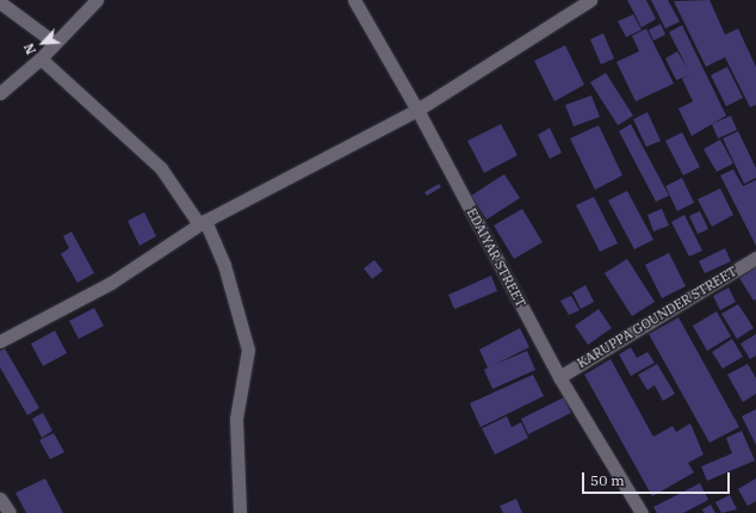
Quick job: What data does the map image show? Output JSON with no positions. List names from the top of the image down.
{
  "streets": {
    "street": ["EDAIYAR STREET", "KARUPPA GOUNDER STREET"]
  },
  "crossings": [
    ["EDAIYAR STREET", "KARUPPA GOUNDER STREET"]
  ],
  "scale_bar": "50 m",
  "north": "bottom left"
}
